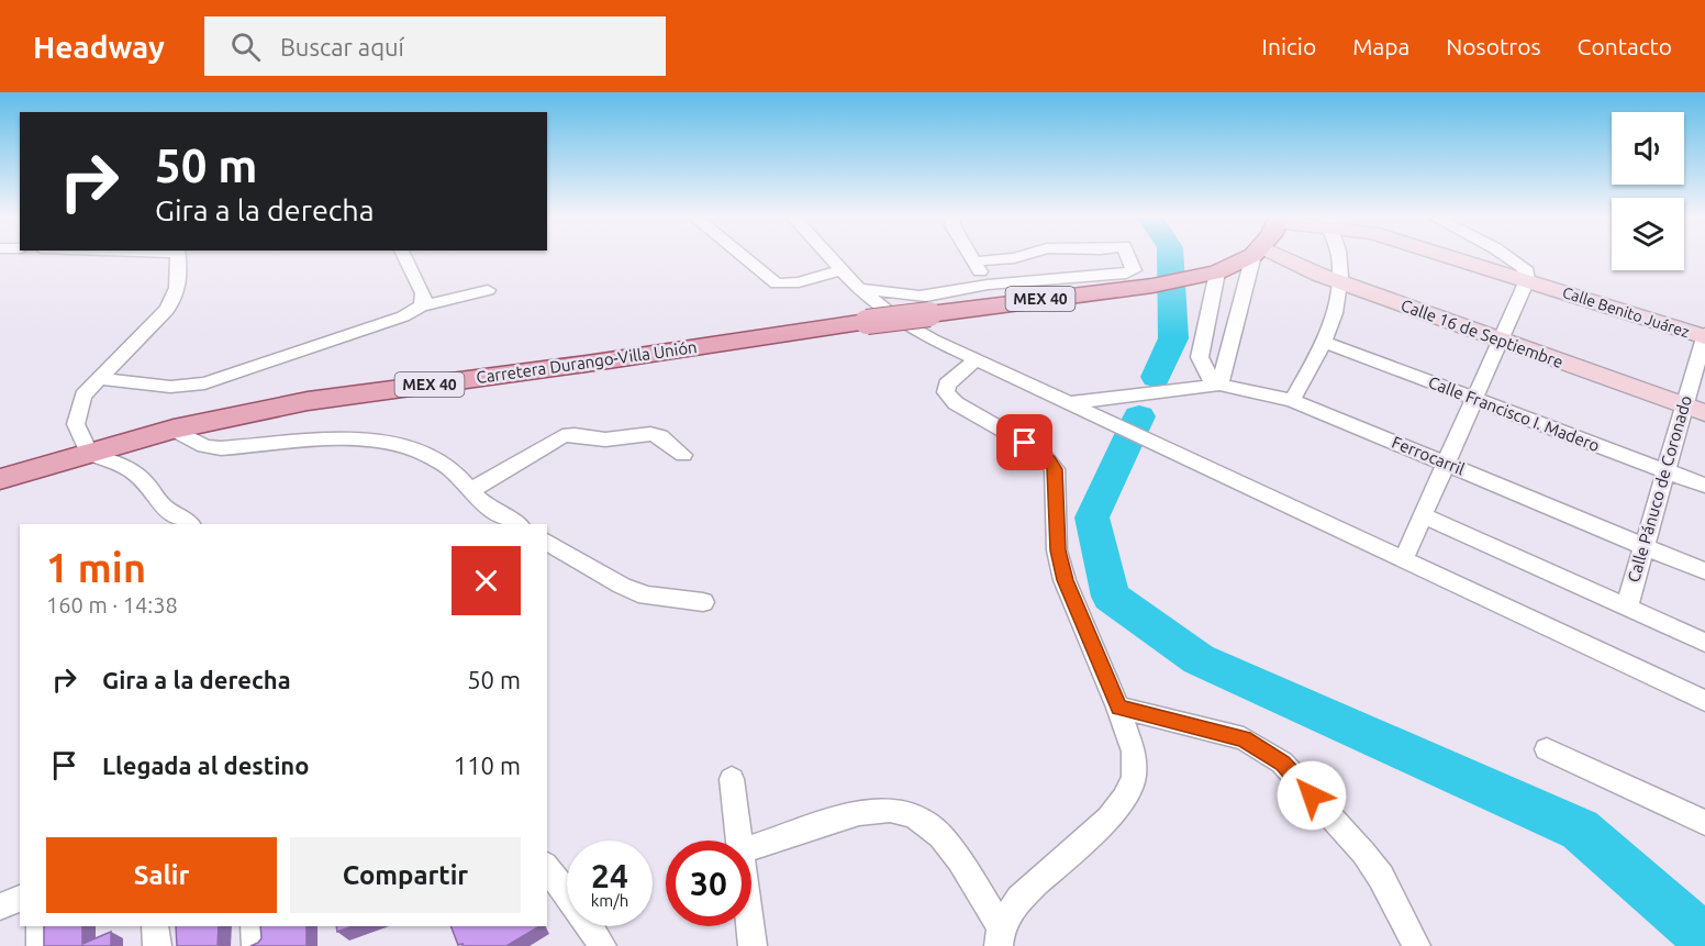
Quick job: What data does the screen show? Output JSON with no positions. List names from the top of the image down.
{
  "streets": {
    "main road": ["MEX 40", "Carretera Durango-Villa Unión"],
    "street": [
      "Calle Benito Juárez",
      "Calle 16 de Septiembre",
      "Calle Francisco I. Madero",
      "Ferrocarril",
      "Calle Pánuco de Coronado"
    ]
  },
  "crossings": [
    ["MEX 40", "Carretera Durango-Villa Unión"],
    ["Calle Benito Juárez", "Calle Pánuco de Coronado"],
    ["Calle 16 de Septiembre", "Calle Pánuco de Coronado"],
    ["Calle Francisco I. Madero", "Calle Pánuco de Coronado"],
    ["Ferrocarril", "Calle Pánuco de Coronado"]
  ],
  "page": {
    "header": "Headway",
    "search": "Buscar aquí",
    "nav": [
      "Inicio",
      "Mapa",
      "Nosotros",
      "Contacto"
    ],
    "turn": ["50 m", "Gira a la derecha"],
    "heading": ["1 min", "160 m · 14:38"],
    "list": [
      {
        "name": "Gira a la derecha",
        "value": "50 m"
      },
      {
        "name": "Llegada al destino",
        "value": "110 m"
      }
    ],
    "buttons": ["Salir", "Compartir"],
    "speed": "24 km/h",
    "limit": "30"
  }
}
